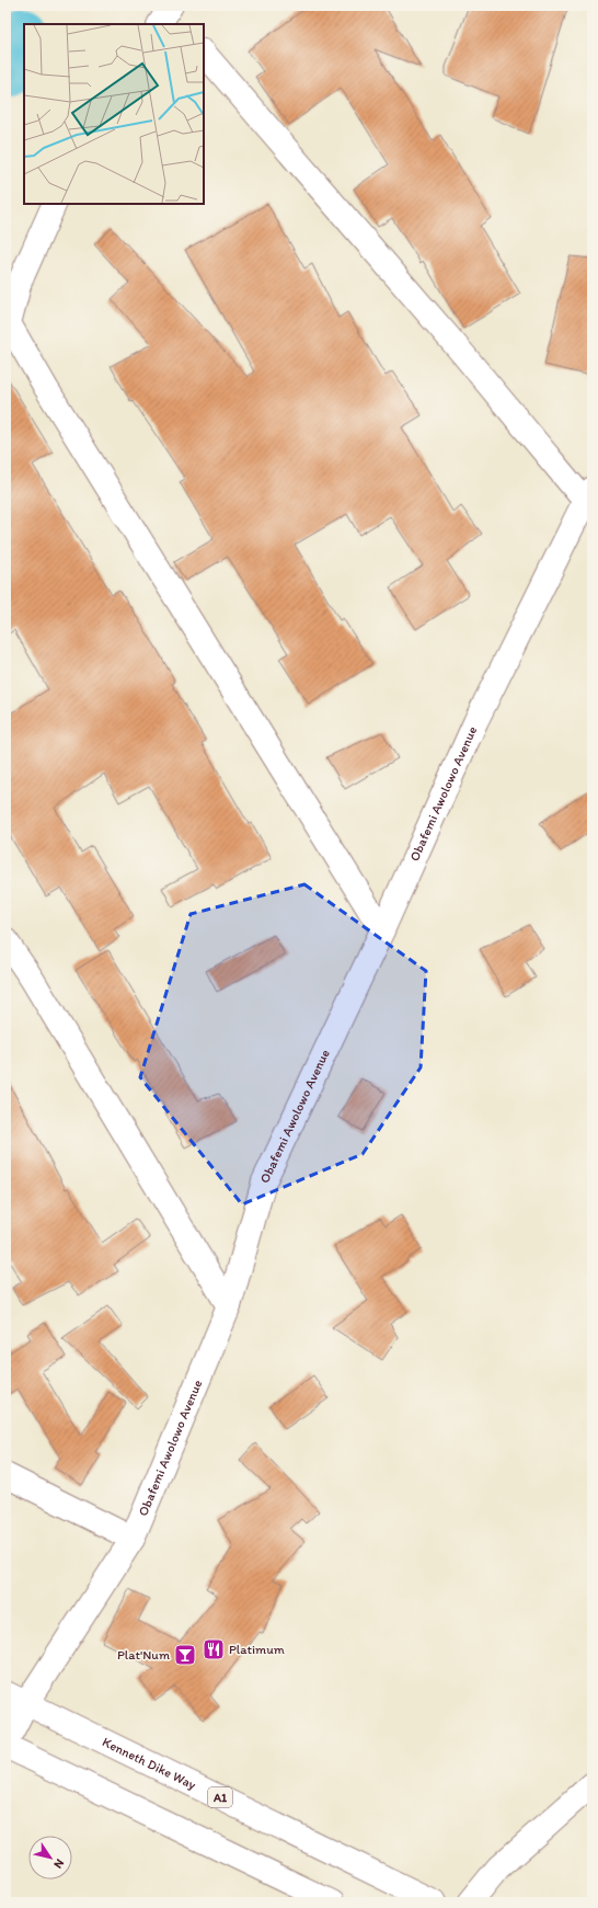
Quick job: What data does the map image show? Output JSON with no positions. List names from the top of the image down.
{
  "streets": {
    "main road": ["Obafemi Awolowo Avenue", "Kenneth Dike Way", "A1"]
  },
  "crossings": [
    ["Obafemi Awolowo Avenue", "Kenneth Dike Way"]
  ],
  "places": {
    "restaurant": ["Platimum"],
    "bar": ["Plat'Num"]
  },
  "north": "bottom right"
}
